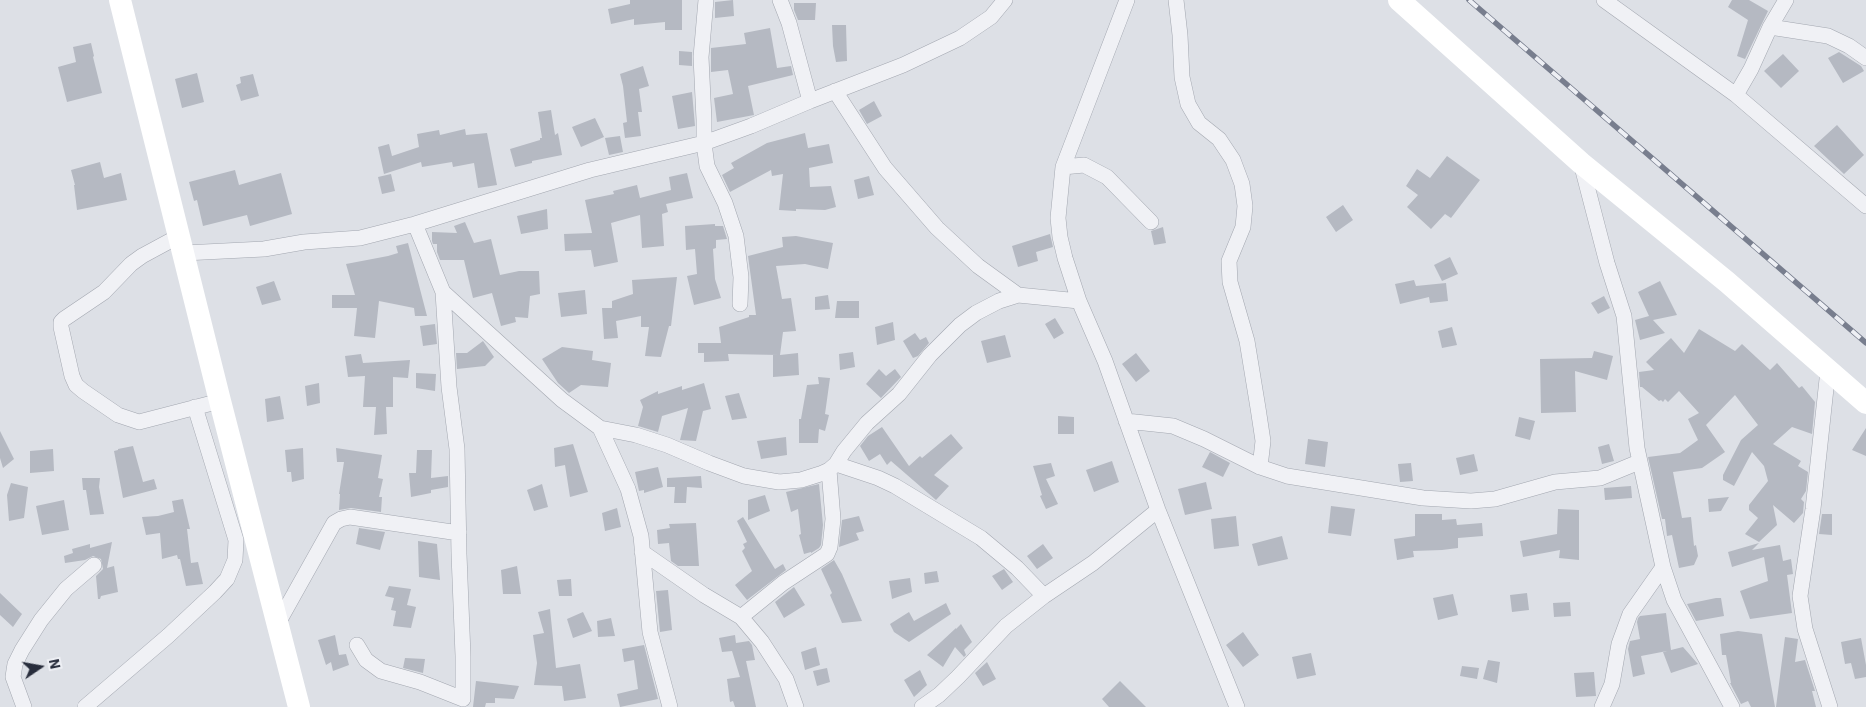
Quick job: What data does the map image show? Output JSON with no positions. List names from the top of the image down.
{
  "north": "right"
}
